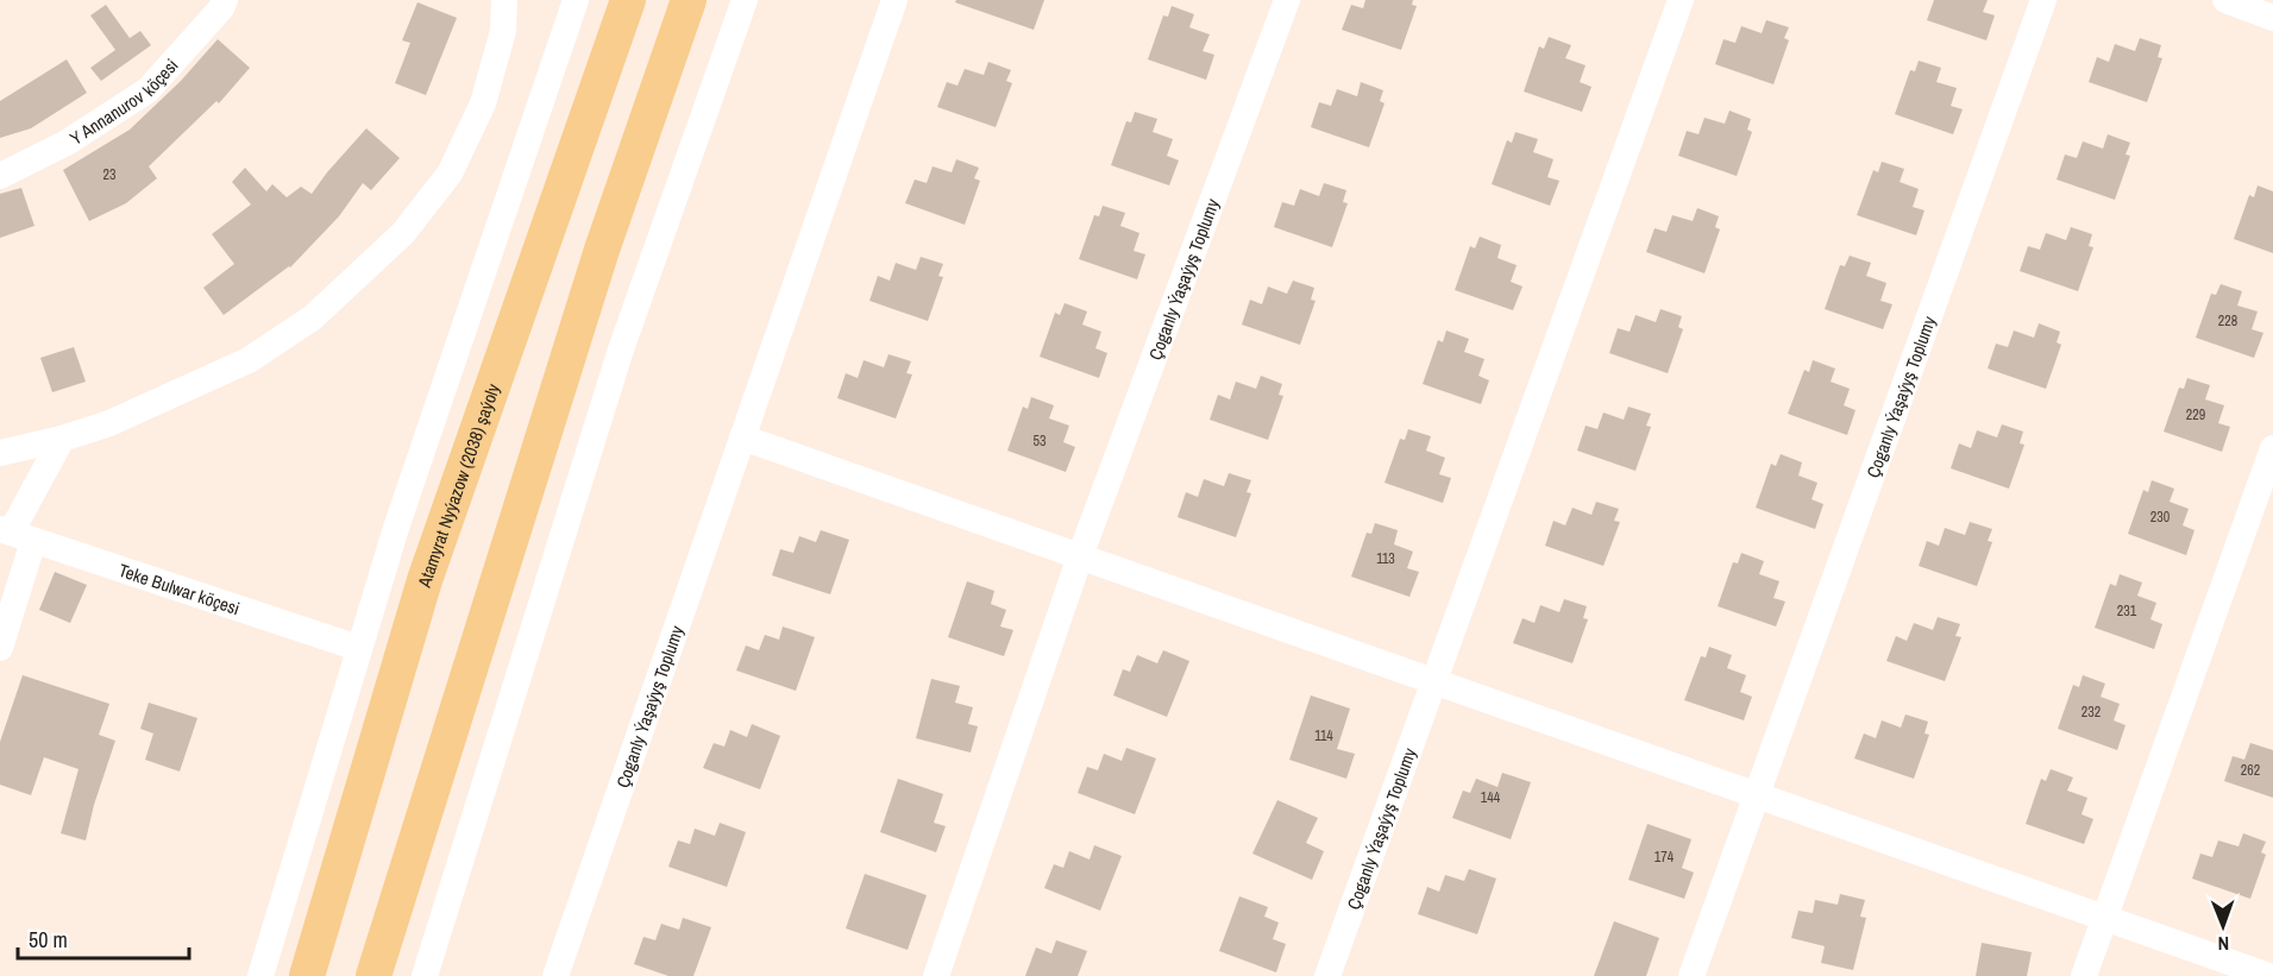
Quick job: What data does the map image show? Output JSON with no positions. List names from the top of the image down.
{
  "streets": {
    "main road": ["Atamyrat Nyýazow (2038) şaýoly"],
    "street": ["Y Annanurov köçesi", "Çoganly Ýaşaýyş Toplumy", "Teke Bulwar köçesi"]
  },
  "house_numbers": [
    "23",
    "228",
    "229",
    "53",
    "230",
    "113",
    "231",
    "232",
    "114",
    "262",
    "144",
    "174"
  ],
  "scale_bar": "50 m",
  "north": "bottom"
}
